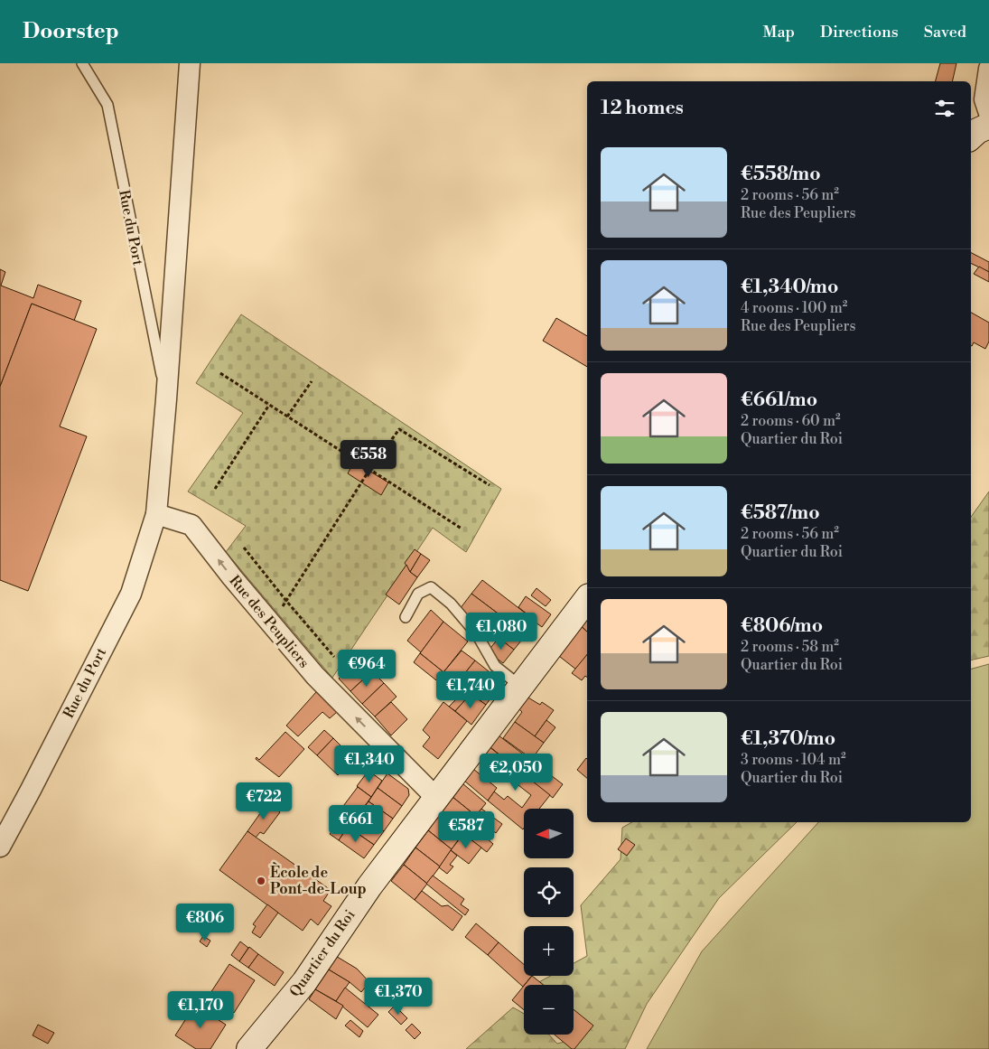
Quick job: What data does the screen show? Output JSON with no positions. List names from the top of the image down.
{
  "streets": {
    "street": ["Rue du Port", "Rue des Peupliers", "Quartier du Roi"]
  },
  "crossings": [
    ["Rue du Port", "Rue des Peupliers"],
    ["Rue des Peupliers", "Quartier du Roi"]
  ],
  "one_way": ["Rue des Peupliers"],
  "places": ["Ècole de Pont-de-Loup"],
  "north": "left",
  "page": {
    "header": "Doorstep",
    "nav": ["Map", "Directions", "Saved"],
    "heading": "12 homes",
    "list": [
      {
        "name": "€558/mo",
        "note": "2 rooms · 56 m² · Rue des Peupliers"
      },
      {
        "name": "€1,340/mo",
        "note": "4 rooms · 100 m² · Rue des Peupliers"
      },
      {
        "name": "€661/mo",
        "note": "2 rooms · 60 m² · Quartier du Roi"
      },
      {
        "name": "€587/mo",
        "note": "2 rooms · 56 m² · Quartier du Roi"
      },
      {
        "name": "€806/mo",
        "note": "2 rooms · 58 m² · Quartier du Roi"
      },
      {
        "name": "€1,370/mo",
        "note": "3 rooms · 104 m² · Quartier du Roi"
      }
    ],
    "price": [
      "€558",
      "€1,080",
      "€964",
      "€1,740",
      "€1,340",
      "€2,050",
      "€722",
      "€661",
      "€587",
      "€806",
      "€1,370",
      "€1,170"
    ],
    "map_buttons": ["+", "−"]
  }
}
